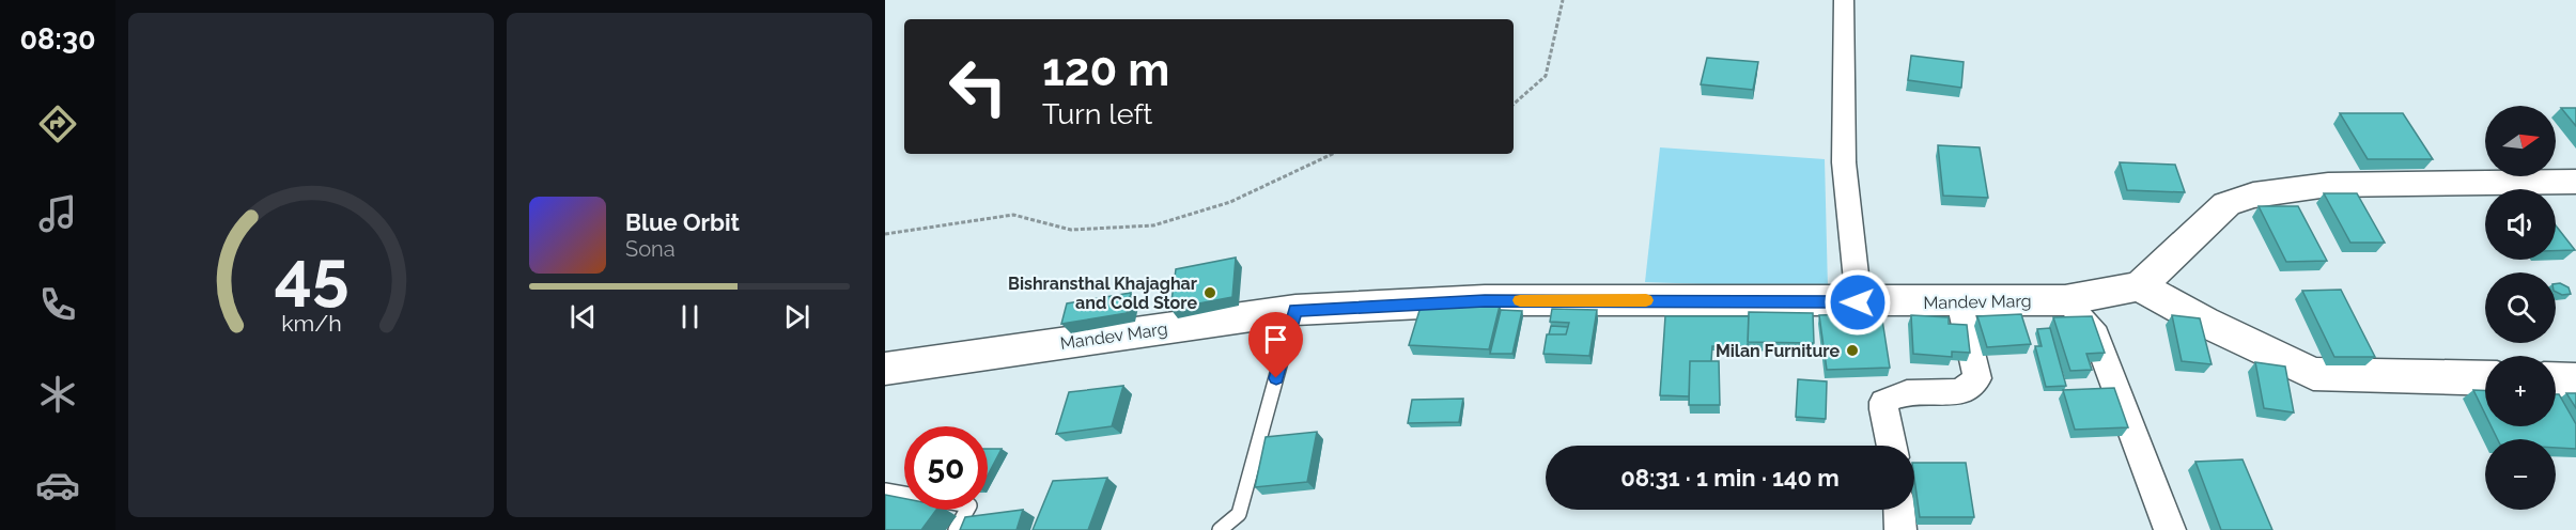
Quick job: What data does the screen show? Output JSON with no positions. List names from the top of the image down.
{
  "streets": {
    "main road": ["Mandev Marg"]
  },
  "places": ["Bishransthal Khajaghar and Cold Store", "Milan Furniture"],
  "north": "right",
  "page": {
    "tabs": "08:30",
    "turn": ["120 m", "Turn left"],
    "map_buttons": ["+", "−"],
    "song": ["Blue Orbit", "Sona"],
    "limit": "50",
    "trip": "08:31 · 1 min · 140 m",
    "gauge": ["45", "km/h"]
  }
}
